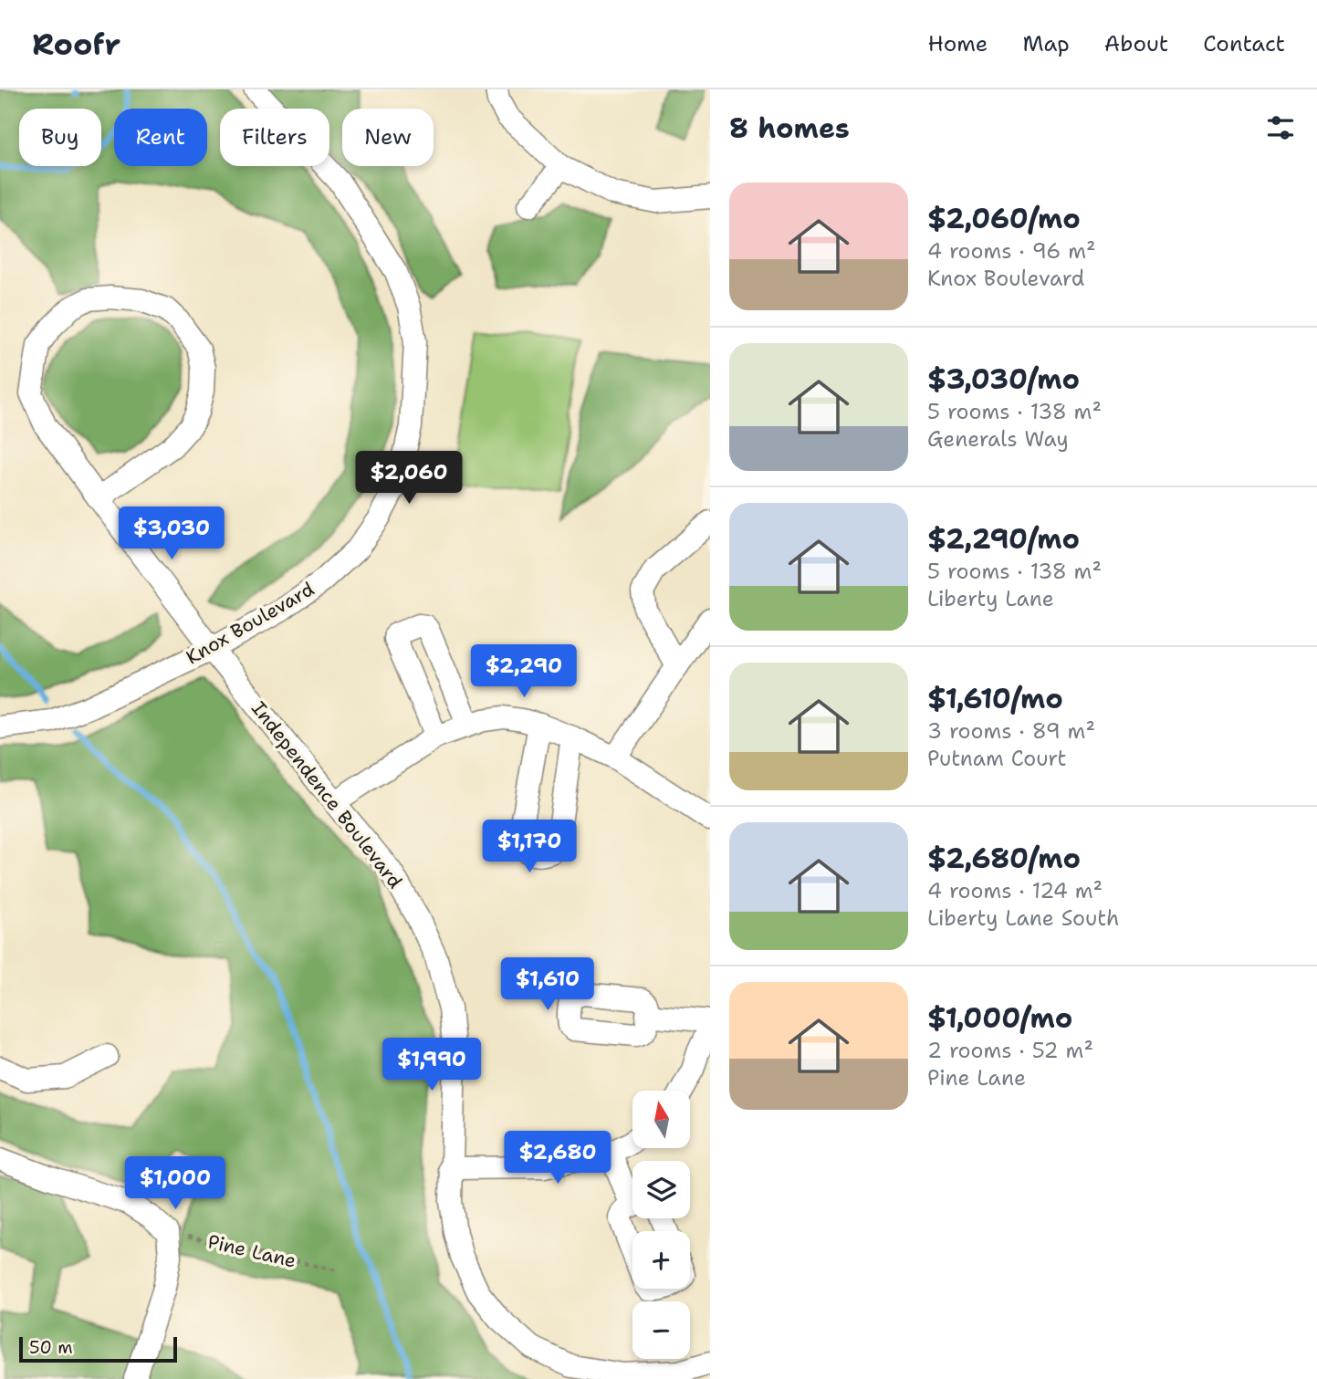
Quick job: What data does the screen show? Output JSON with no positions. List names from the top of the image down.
{
  "streets": {
    "street": ["Knox Boulevard", "Independence Boulevard"],
    "path": ["Pine Lane"]
  },
  "crossings": [
    ["Knox Boulevard", "Independence Boulevard"]
  ],
  "scale_bar": "50 m",
  "north": "top",
  "page": {
    "header": "Roofr",
    "nav": [
      "Home",
      "Map",
      "About",
      "Contact"
    ],
    "heading": "8 homes",
    "chip": [
      "Buy",
      "Rent",
      "Filters",
      "New"
    ],
    "list": [
      {
        "name": "$2,060/mo",
        "note": "4 rooms · 96 m² · Knox Boulevard"
      },
      {
        "name": "$3,030/mo",
        "note": "5 rooms · 138 m² · Generals Way"
      },
      {
        "name": "$2,290/mo",
        "note": "5 rooms · 138 m² · Liberty Lane"
      },
      {
        "name": "$1,610/mo",
        "note": "3 rooms · 89 m² · Putnam Court"
      },
      {
        "name": "$2,680/mo",
        "note": "4 rooms · 124 m² · Liberty Lane South"
      },
      {
        "name": "$1,000/mo",
        "note": "2 rooms · 52 m² · Pine Lane"
      }
    ],
    "price": [
      "$2,060",
      "$3,030",
      "$2,290",
      "$1,170",
      "$1,610",
      "$1,990",
      "$2,680",
      "$1,000"
    ],
    "map_buttons": ["+", "−"],
    "scale": "50 m"
  }
}
